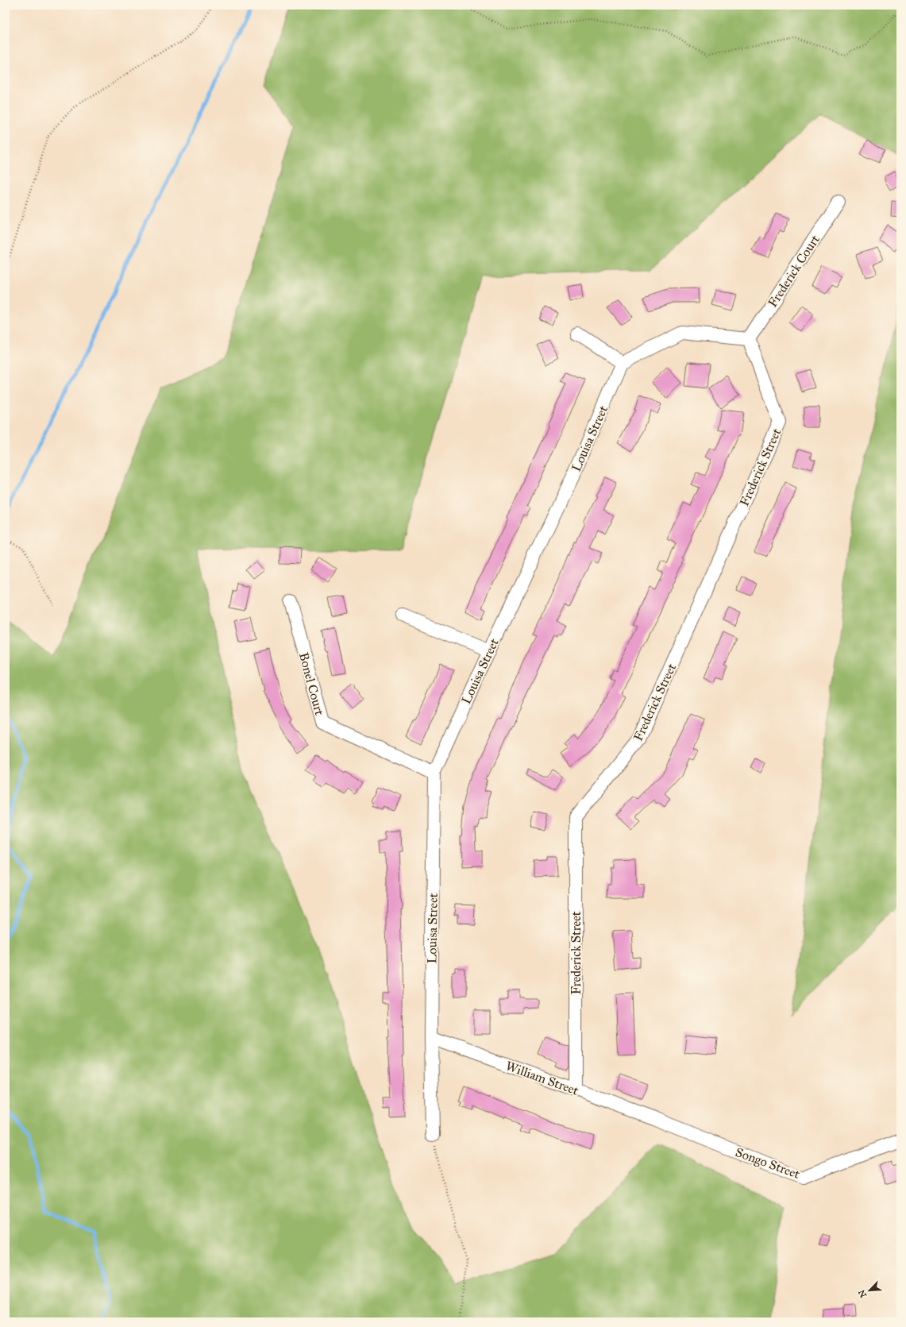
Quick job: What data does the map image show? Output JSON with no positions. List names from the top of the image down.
{
  "streets": {
    "street": [
      "Frederick Court",
      "Louisa Street",
      "Frederick Street",
      "Bonel Court",
      "William Street",
      "Songo Street"
    ]
  },
  "crossings": [
    ["Frederick Court", "Frederick Street"],
    ["Louisa Street", "Bonel Court"],
    ["Louisa Street", "William Street"],
    ["Frederick Street", "William Street"],
    ["William Street", "Songo Street"]
  ],
  "north": "bottom left"
}
